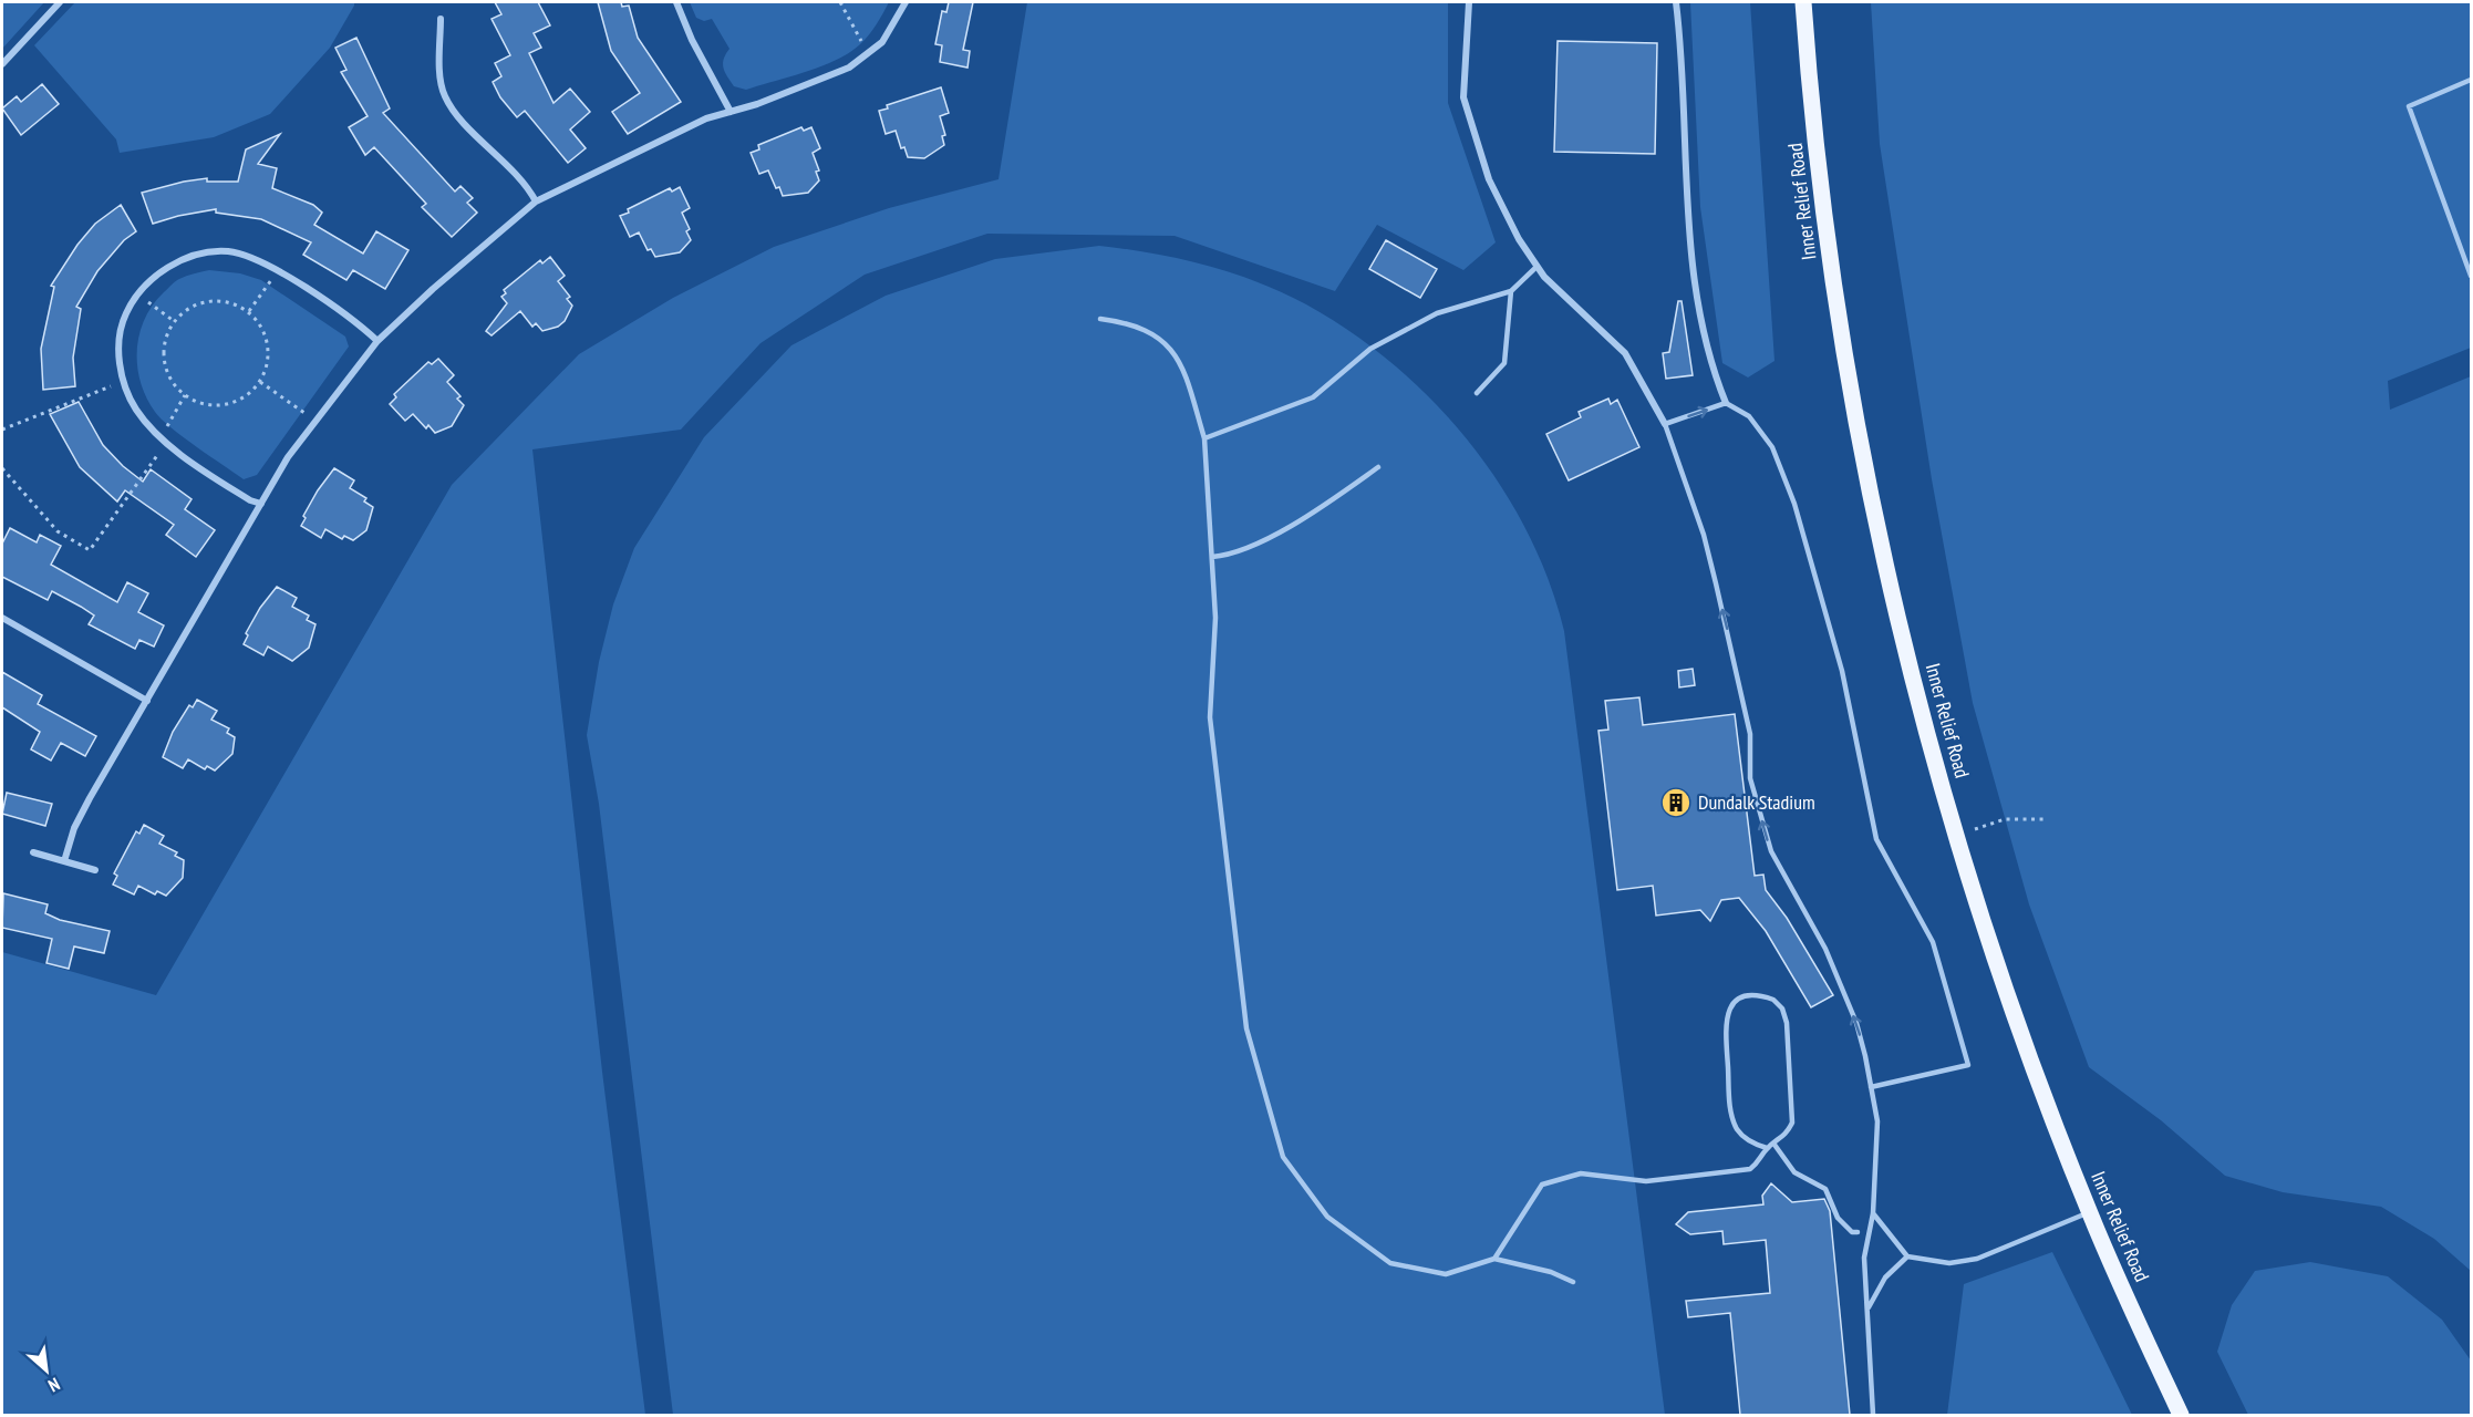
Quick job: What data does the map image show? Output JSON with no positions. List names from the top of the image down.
{
  "streets": {
    "main road": ["Inner Relief Road"]
  },
  "places": {
    "building": ["Dundalk Stadium"]
  },
  "north": "bottom right"
}
